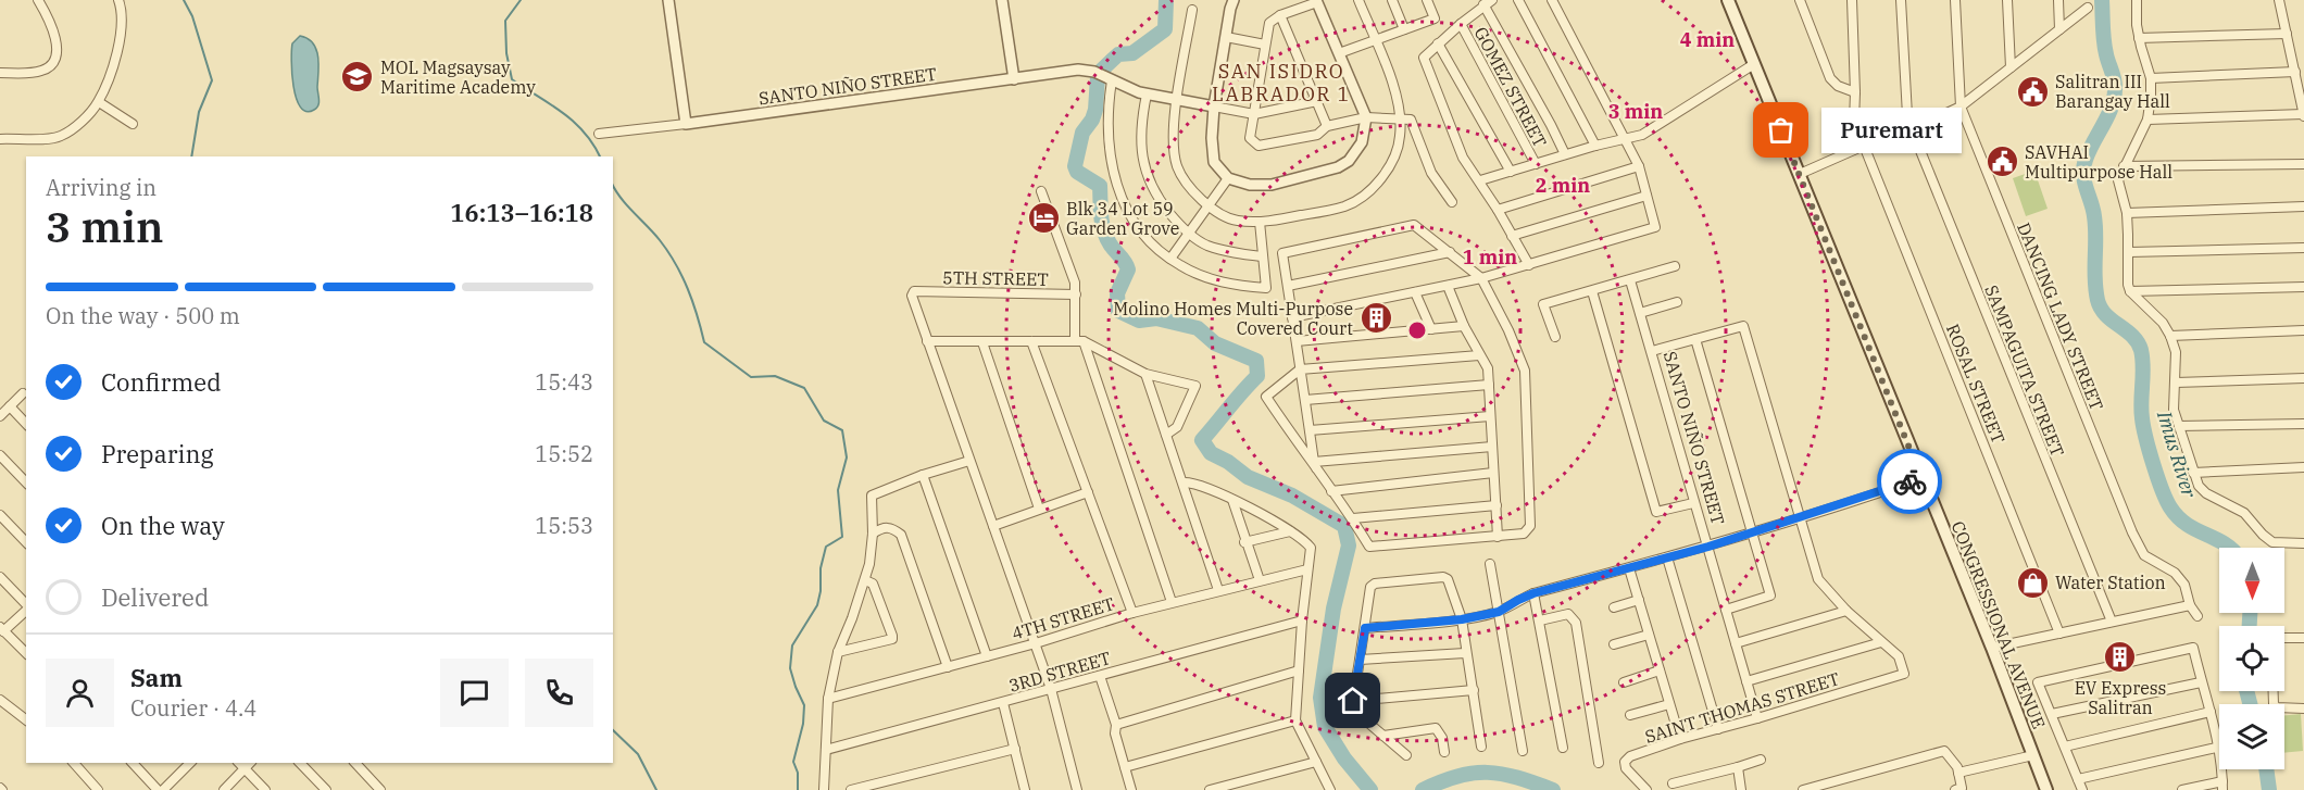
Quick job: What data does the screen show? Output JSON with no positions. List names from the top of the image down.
{
  "streets": {
    "main road": ["CONGRESSIONAL AVENUE"],
    "street": [
      "SANTO NIÑO STREET",
      "GOMEZ STREET",
      "5TH STREET",
      "DANCING LADY STREET",
      "SAMPAGUITA STREET",
      "ROSAL STREET",
      "4TH STREET",
      "3RD STREET",
      "SAINT THOMAS STREET"
    ]
  },
  "crossings": [
    ["SANTO NIÑO STREET", "SAINT THOMAS STREET"]
  ],
  "districts": ["SAN ISIDRO LABRADOR 1"],
  "water": ["Imus River"],
  "places": {
    "school or university": ["MOL Magsaysay Maritime Academy"],
    "public building": ["Salitran III Barangay Hall", "SAVHAI Multipurpose Hall"],
    "other": ["Puremart"],
    "hotel": ["Blk 34 Lot 59 Garden Grove"],
    "building": ["Molino Homes Multi-Purpose Covered Court", "EV Express Salitran"],
    "shop": ["Water Station"]
  },
  "north": "bottom",
  "page": {
    "bubble": "Puremart",
    "heading": ["3 min", "Arriving in", "16:13–16:18"],
    "panel": ["Sam", "Courier · 4.4"],
    "bar": "On the way · 500 m",
    "list": [
      ["Confirmed", "15:43"],
      ["Preparing", "15:52"],
      ["On the way", "15:53"],
      "Delivered"
    ]
  },
  "rings": [
    "4 min",
    "3 min",
    "2 min",
    "1 min"
  ]
}
